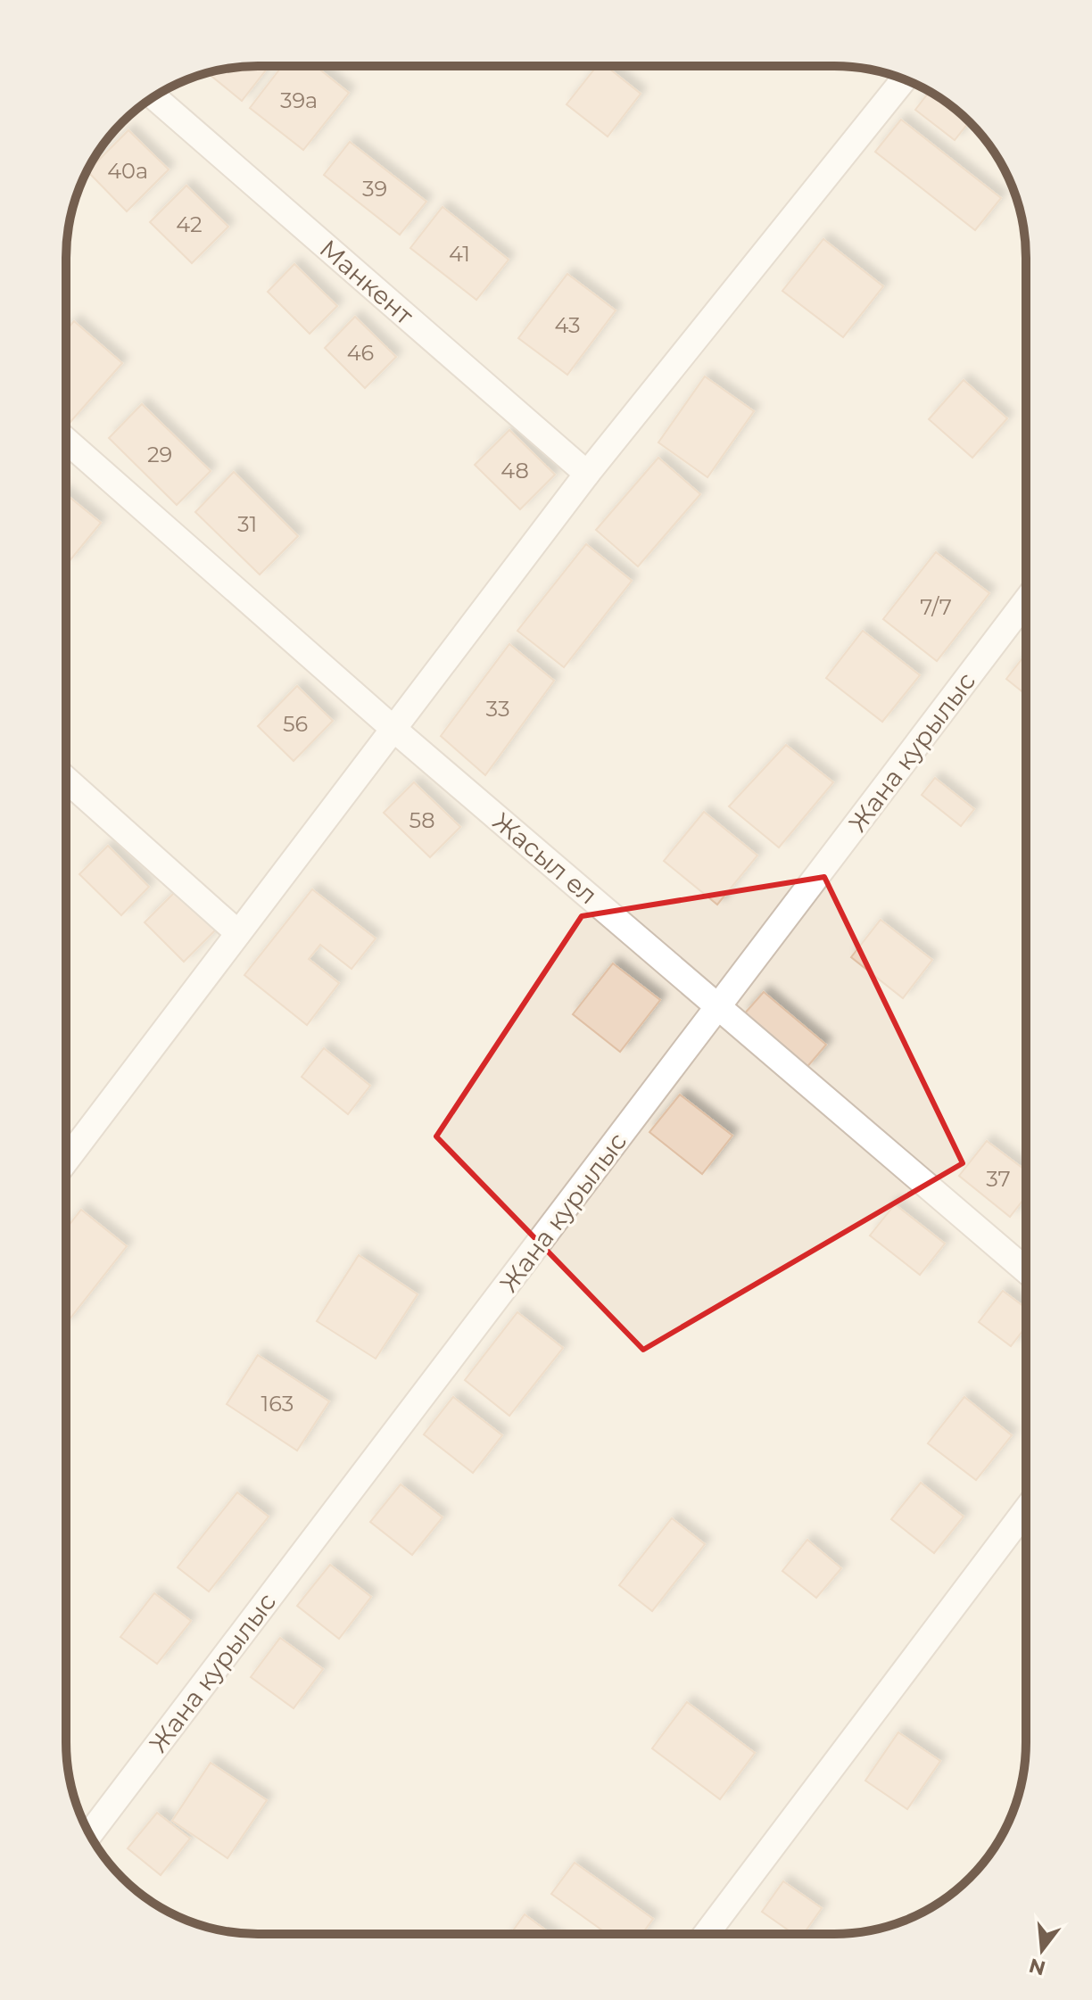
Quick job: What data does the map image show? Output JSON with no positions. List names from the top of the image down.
{
  "streets": {
    "street": ["Манкент", "Жана курылыс", "Жасыл ел"]
  },
  "crossings": [
    ["Жана курылыс", "Жасыл ел"]
  ],
  "house_numbers": [
    "39а",
    "40а",
    "39",
    "42",
    "41",
    "43",
    "46",
    "29",
    "48",
    "31",
    "7/7",
    "33",
    "56",
    "58",
    "37",
    "163"
  ],
  "north": "bottom"
}
